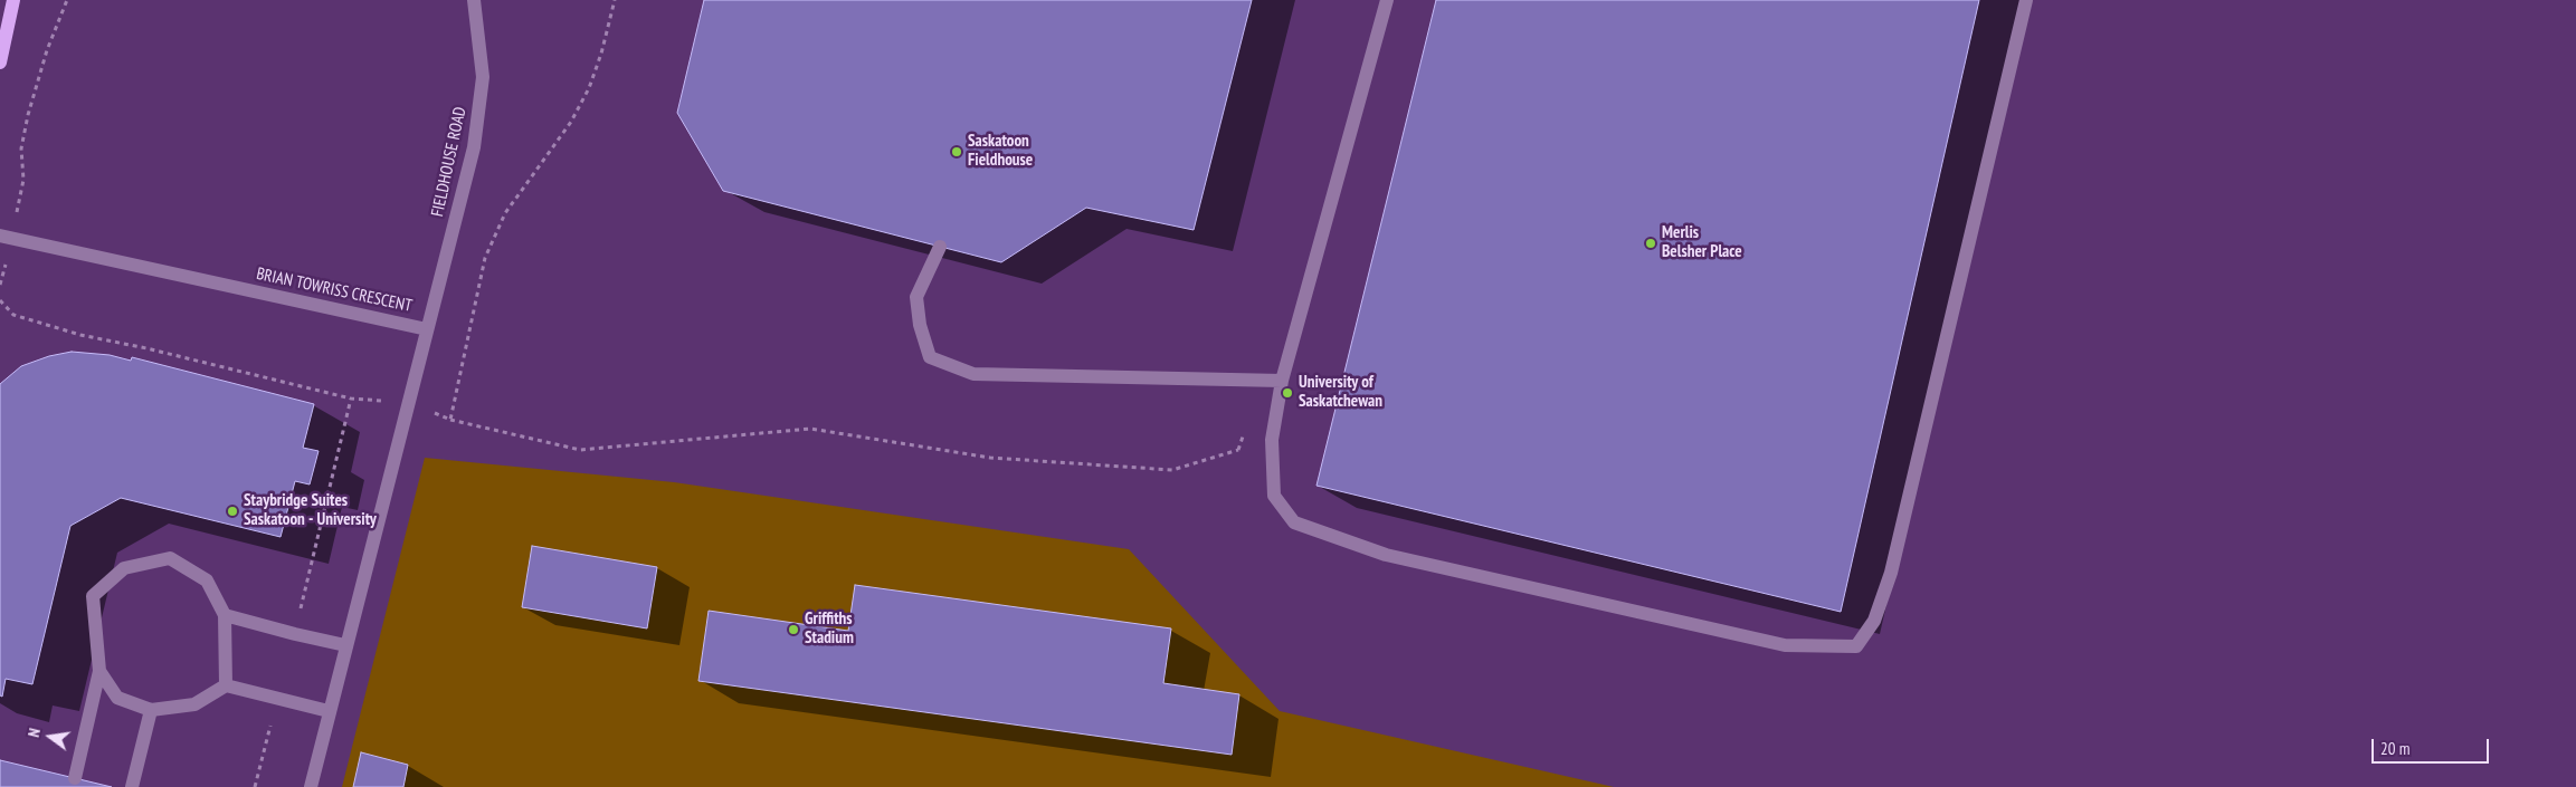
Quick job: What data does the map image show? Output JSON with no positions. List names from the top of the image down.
{
  "streets": {
    "street": ["FIELDHOUSE ROAD", "BRIAN TOWRISS CRESCENT"]
  },
  "crossings": [
    ["FIELDHOUSE ROAD", "BRIAN TOWRISS CRESCENT"]
  ],
  "places": [
    "Saskatoon Fieldhouse",
    "Merlis Belsher Place",
    "University of Saskatchewan",
    "Staybridge Suites Saskatoon - University",
    "Griffiths Stadium"
  ],
  "scale_bar": "20 m",
  "north": "left"
}
